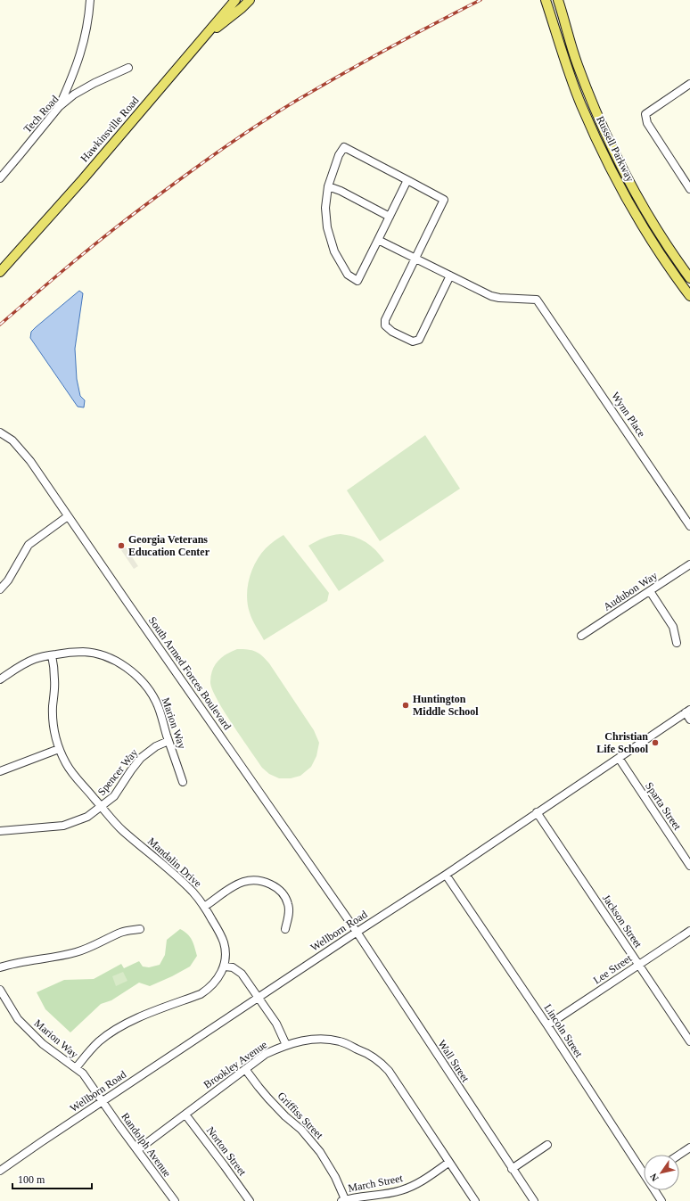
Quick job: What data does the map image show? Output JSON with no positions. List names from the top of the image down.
{
  "streets": {
    "main road": ["Hawkinsville Road", "Russell Parkway"],
    "street": [
      "Tech Road",
      "Wynn Place",
      "Audubon Way",
      "South Armed Forces Boulevard",
      "Marion Way",
      "Spencer Way",
      "Sparta Street",
      "Mandalin Drive",
      "Jackson Street",
      "Wellborn Road",
      "Lee Street",
      "Lincoln Street",
      "Wall Street",
      "Brookley Avenue",
      "Griffiss Street",
      "Randolph Avenue",
      "Norton Street",
      "March Street"
    ]
  },
  "crossings": [
    ["South Armed Forces Boulevard", "Wellborn Road"],
    ["South Armed Forces Boulevard", "Wall Street"],
    ["Marion Way", "Spencer Way"],
    ["Marion Way", "Mandalin Drive"],
    ["Marion Way", "Wellborn Road"],
    ["Marion Way", "Randolph Avenue"],
    ["Spencer Way", "Mandalin Drive"],
    ["Sparta Street", "Wellborn Road"],
    ["Jackson Street", "Wellborn Road"],
    ["Jackson Street", "Lee Street"],
    ["Wellborn Road", "Lincoln Street"],
    ["Wellborn Road", "Wall Street"],
    ["Wellborn Road", "Randolph Avenue"],
    ["Lee Street", "Lincoln Street"],
    ["Brookley Avenue", "Griffiss Street"],
    ["Brookley Avenue", "Randolph Avenue"],
    ["Brookley Avenue", "Norton Street"],
    ["Brookley Avenue", "March Street"],
    ["Griffiss Street", "March Street"]
  ],
  "places": ["Georgia Veterans Education Center", "Huntington Middle School", "Christian Life School"],
  "scale_bar": "100 m",
  "north": "bottom left"
}
